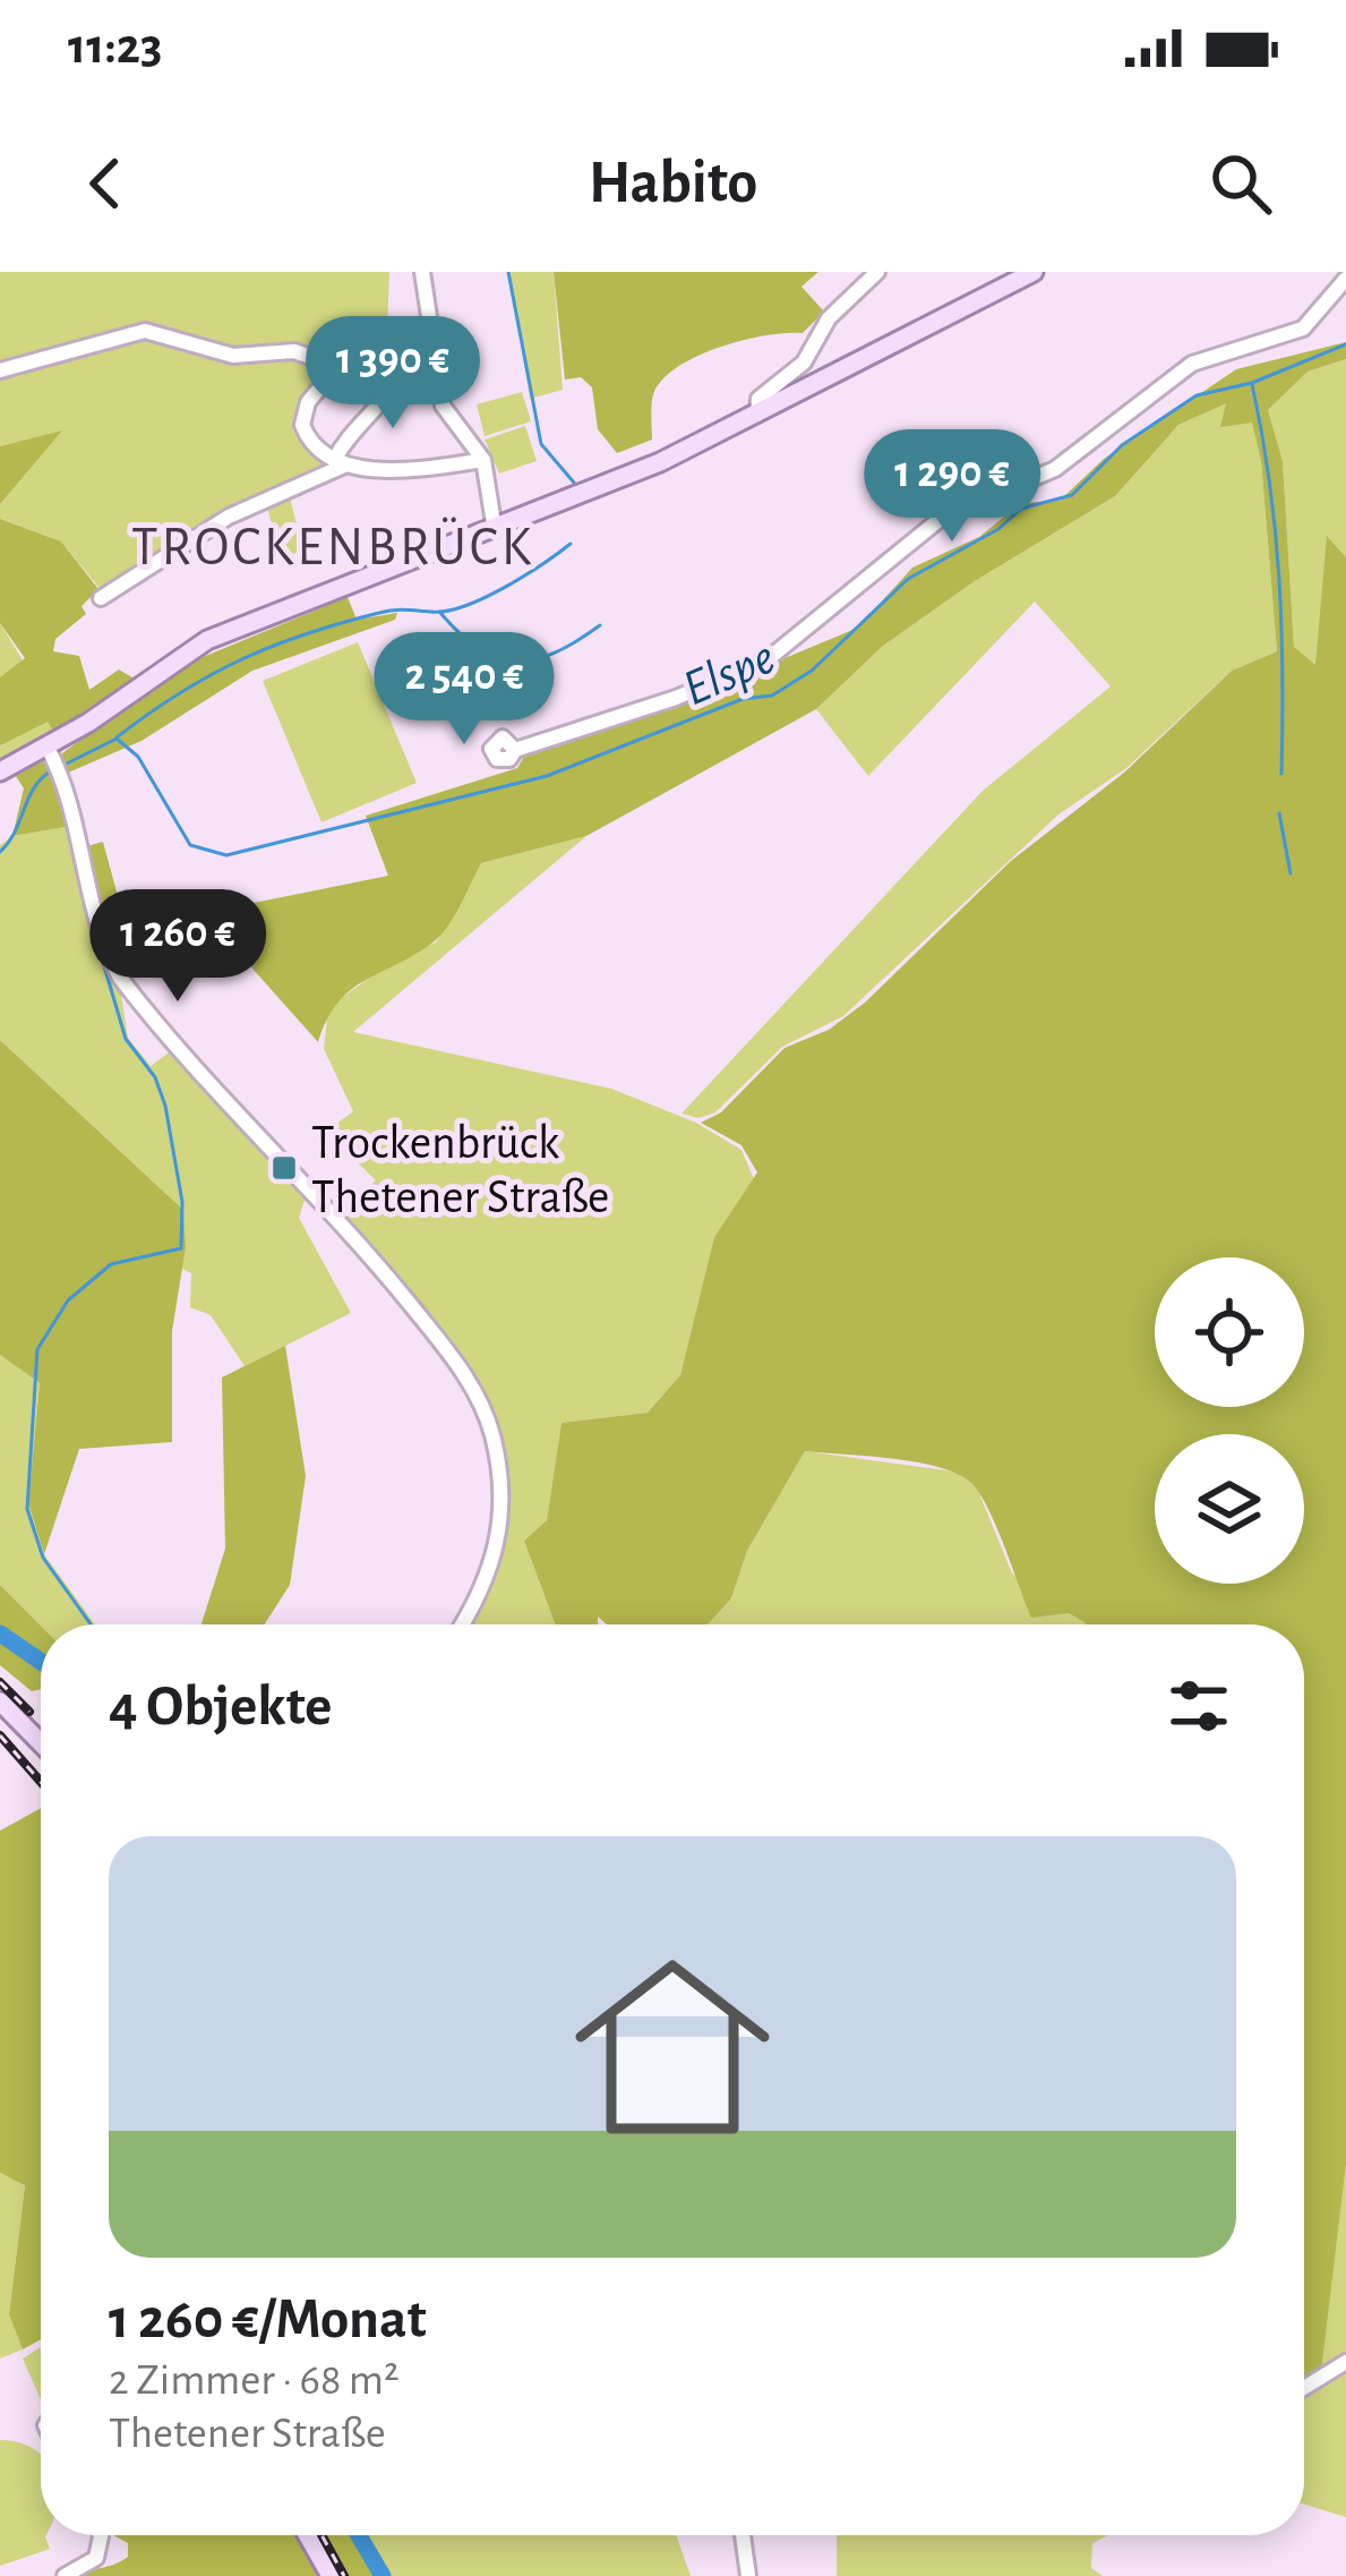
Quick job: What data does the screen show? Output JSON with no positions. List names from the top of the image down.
{
  "districts": ["TROCKENBRÜCK"],
  "water": ["Elspe"],
  "places": {
    "transit": ["Trockenbrück Thetener Straße"]
  },
  "page": {
    "status": "11:23",
    "header": "Habito",
    "price": [
      "1 390 €",
      "1 290 €",
      "2 540 €",
      "1 260 €"
    ],
    "heading": "4 Objekte",
    "list": [
      {
        "name": "1 260 €/Monat",
        "note": "2 Zimmer · 68 m² · Thetener Straße"
      }
    ]
  }
}
